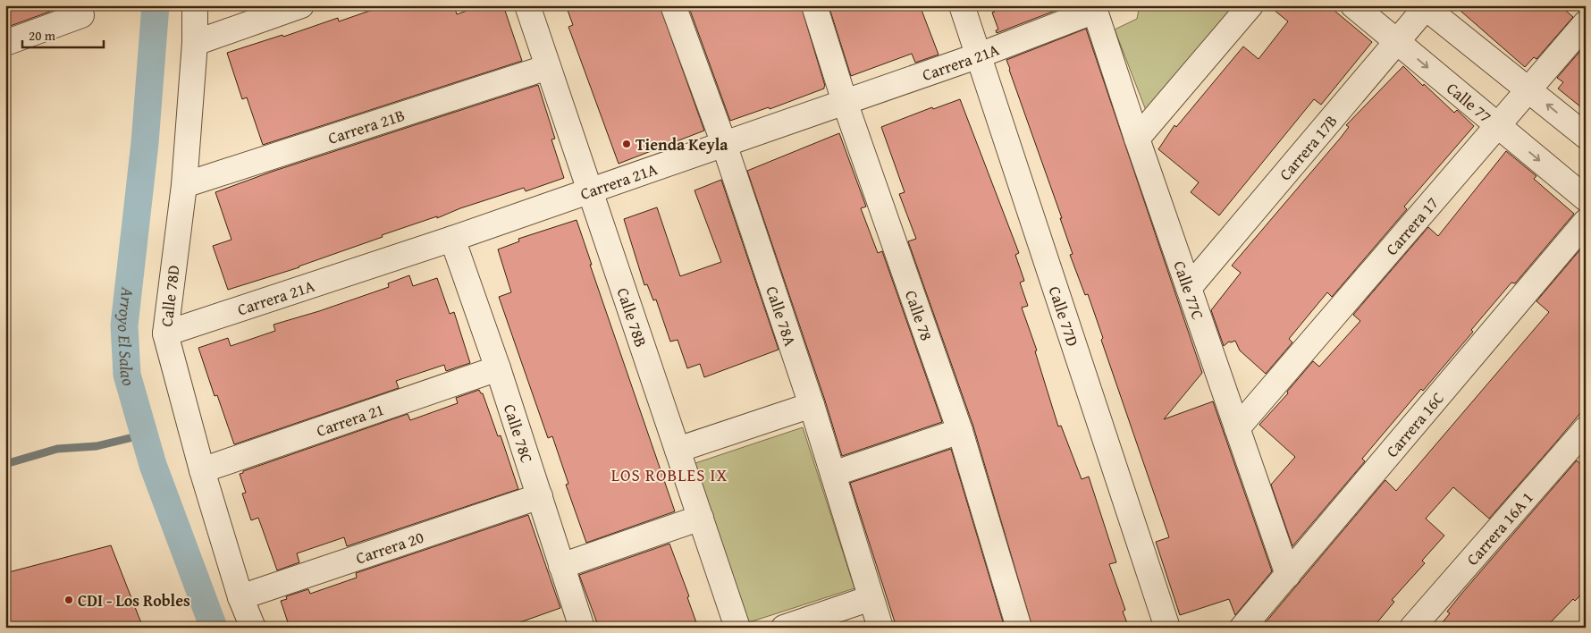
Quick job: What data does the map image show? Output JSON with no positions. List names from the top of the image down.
{
  "streets": {
    "street": [
      "Carrera 21A",
      "Calle 77",
      "Carrera 21B",
      "Carrera 17B",
      "Carrera 17",
      "Calle 77C",
      "Calle 78D",
      "Calle 78A",
      "Calle 78",
      "Calle 78B",
      "Calle 77D",
      "Carrera 21",
      "Carrera 16C",
      "Calle 78C",
      "Carrera 16A 1",
      "Carrera 20"
    ]
  },
  "crossings": [
    ["Carrera 21A", "Calle 77C"],
    ["Carrera 21A", "Calle 78D"],
    ["Carrera 21A", "Calle 78A"],
    ["Carrera 21A", "Calle 78"],
    ["Carrera 21A", "Calle 78B"],
    ["Carrera 21A", "Calle 77D"],
    ["Carrera 21A", "Calle 78C"],
    ["Calle 77", "Carrera 17B"],
    ["Calle 77", "Carrera 17"],
    ["Carrera 21B", "Calle 78D"],
    ["Carrera 21B", "Calle 78B"],
    ["Carrera 17B", "Calle 77C"],
    ["Carrera 17", "Calle 77C"],
    ["Calle 77C", "Carrera 16C"],
    ["Calle 78D", "Carrera 21"],
    ["Calle 78D", "Carrera 20"],
    ["Carrera 21", "Calle 78C"],
    ["Calle 78C", "Carrera 20"]
  ],
  "districts": ["LOS ROBLES IX"],
  "water": ["Arroyo El Salao"],
  "places": ["Tienda Keyla", "CDI - Los Robles"],
  "scale_bar": "20 m"
}
